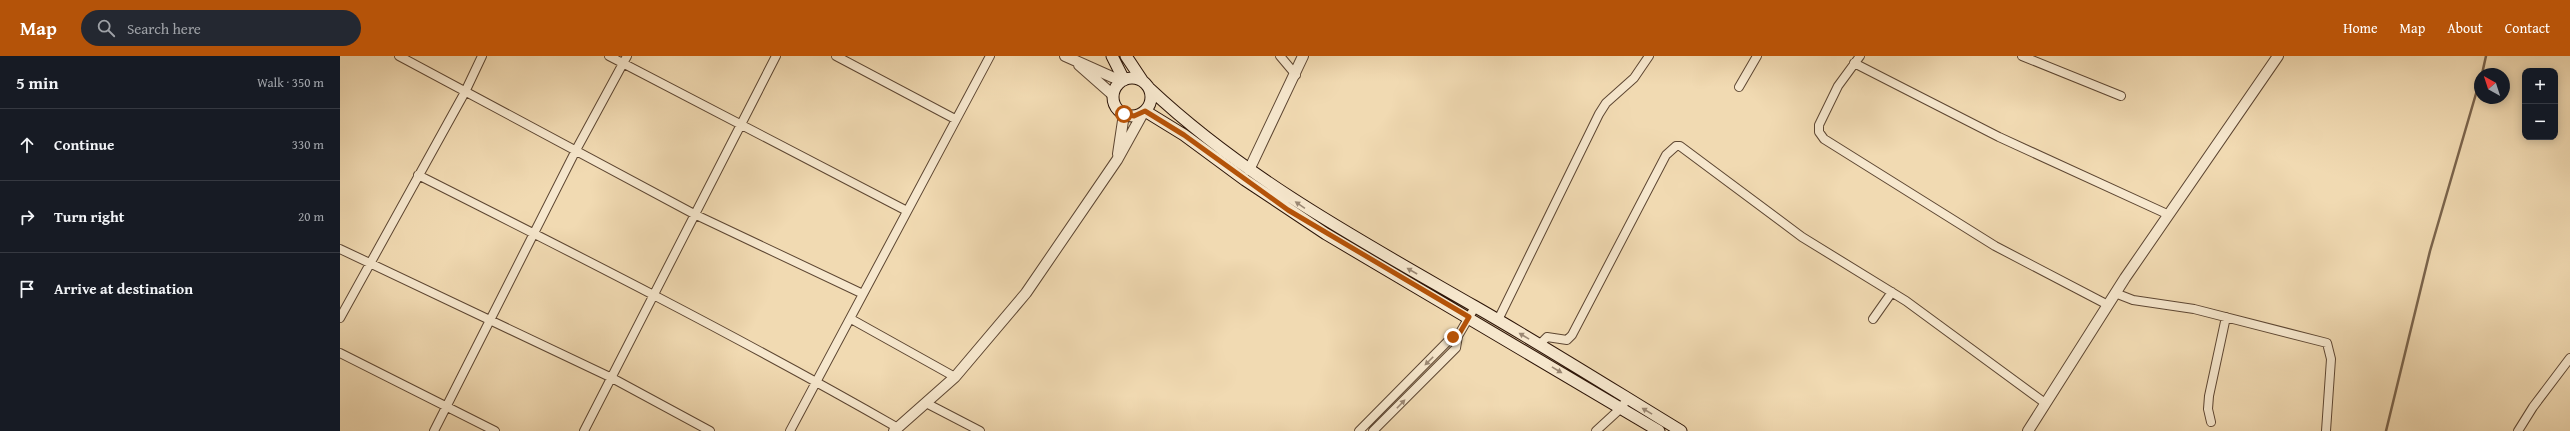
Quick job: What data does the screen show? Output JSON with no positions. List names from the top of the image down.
{
  "north": "top left",
  "page": {
    "header": "Map",
    "search": "Search here",
    "nav": [
      "Home",
      "Map",
      "About",
      "Contact"
    ],
    "heading": ["5 min", "Walk · 350 m"],
    "map_buttons": ["+", "−"],
    "list": [
      ["Continue", "330 m"],
      ["Turn right", "20 m"],
      "Arrive at destination"
    ]
  }
}
